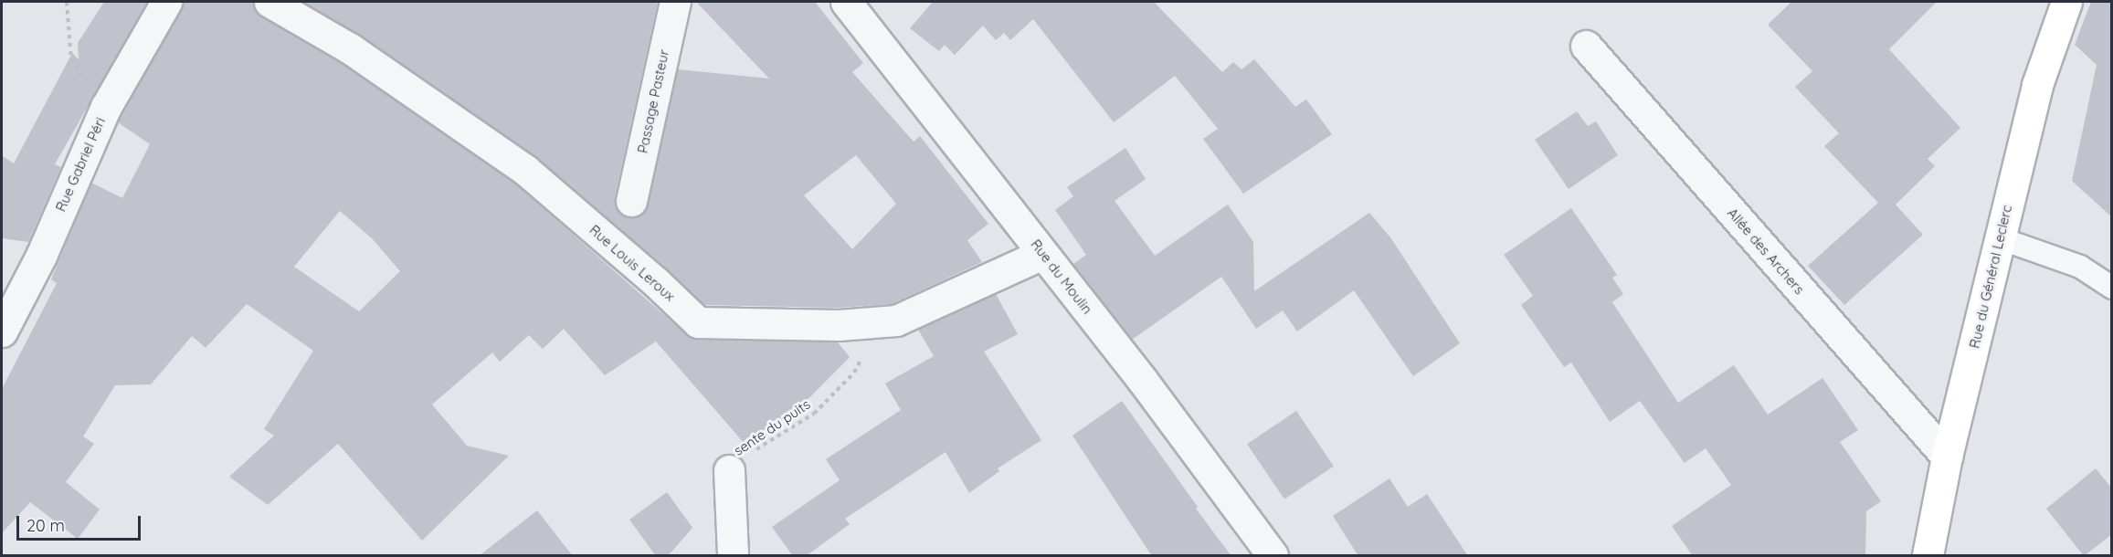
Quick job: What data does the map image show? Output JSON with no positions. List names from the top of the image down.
{
  "streets": {
    "street": [
      "Passage Pasteur",
      "Rue Gabriel Péri",
      "Allée des Archers",
      "Rue Louis Leroux",
      "Rue du Moulin",
      "Rue du Général Leclerc"
    ],
    "path": ["sente du puits"]
  },
  "crossings": [
    ["Allée des Archers", "Rue du Général Leclerc"],
    ["Rue Louis Leroux", "Rue du Moulin"],
    ["Rue Louis Leroux", "sente du puits"]
  ],
  "scale_bar": "20 m"
}
